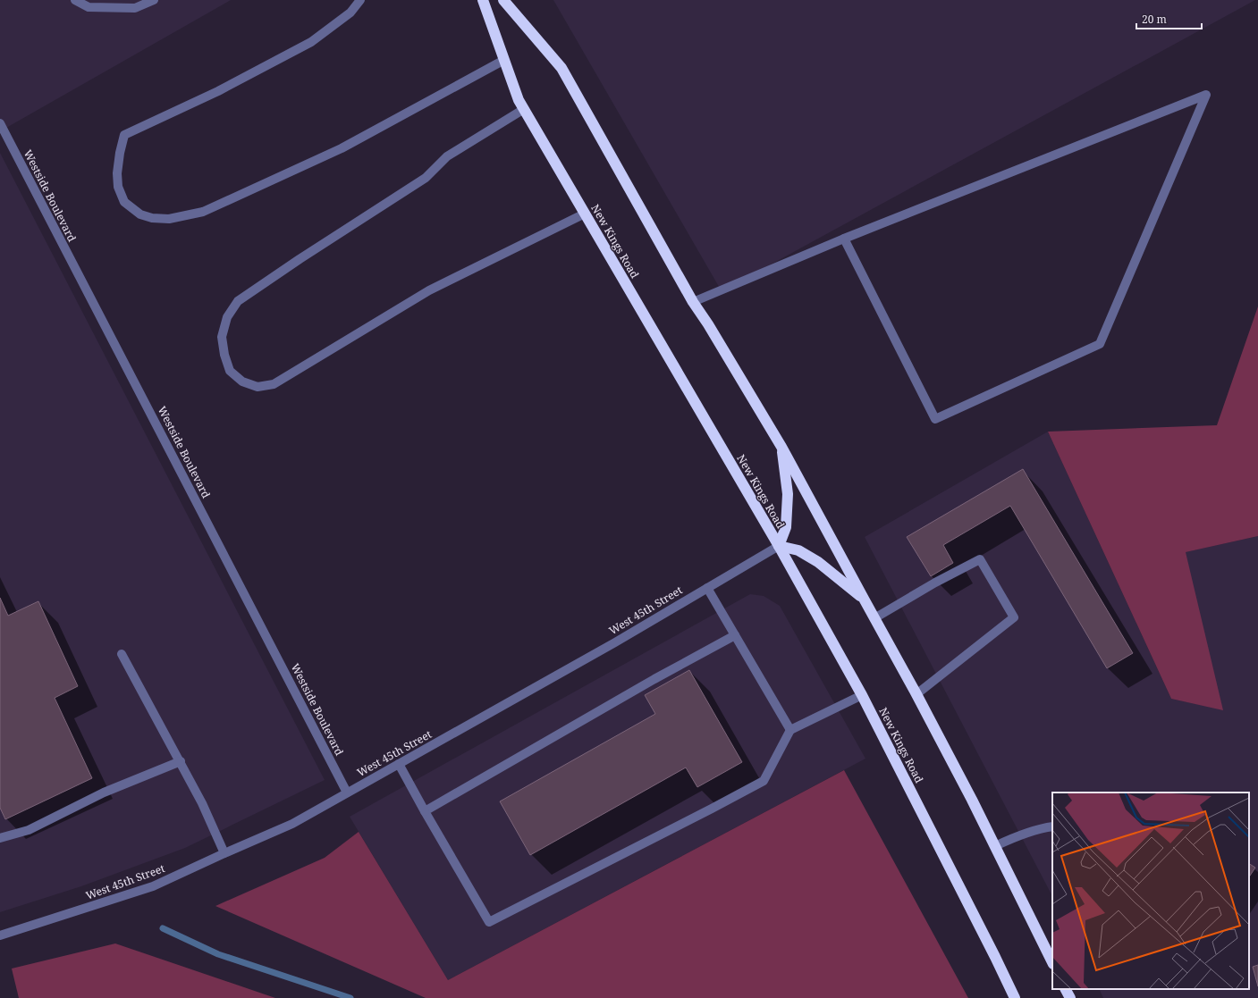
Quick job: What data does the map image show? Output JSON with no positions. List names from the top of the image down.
{
  "streets": {
    "highway": ["New Kings Road"],
    "street": ["Westside Boulevard", "West 45th Street"]
  },
  "crossings": [
    ["Westside Boulevard", "West 45th Street"],
    ["New Kings Road", "West 45th Street"]
  ],
  "scale_bar": "20 m"
}
